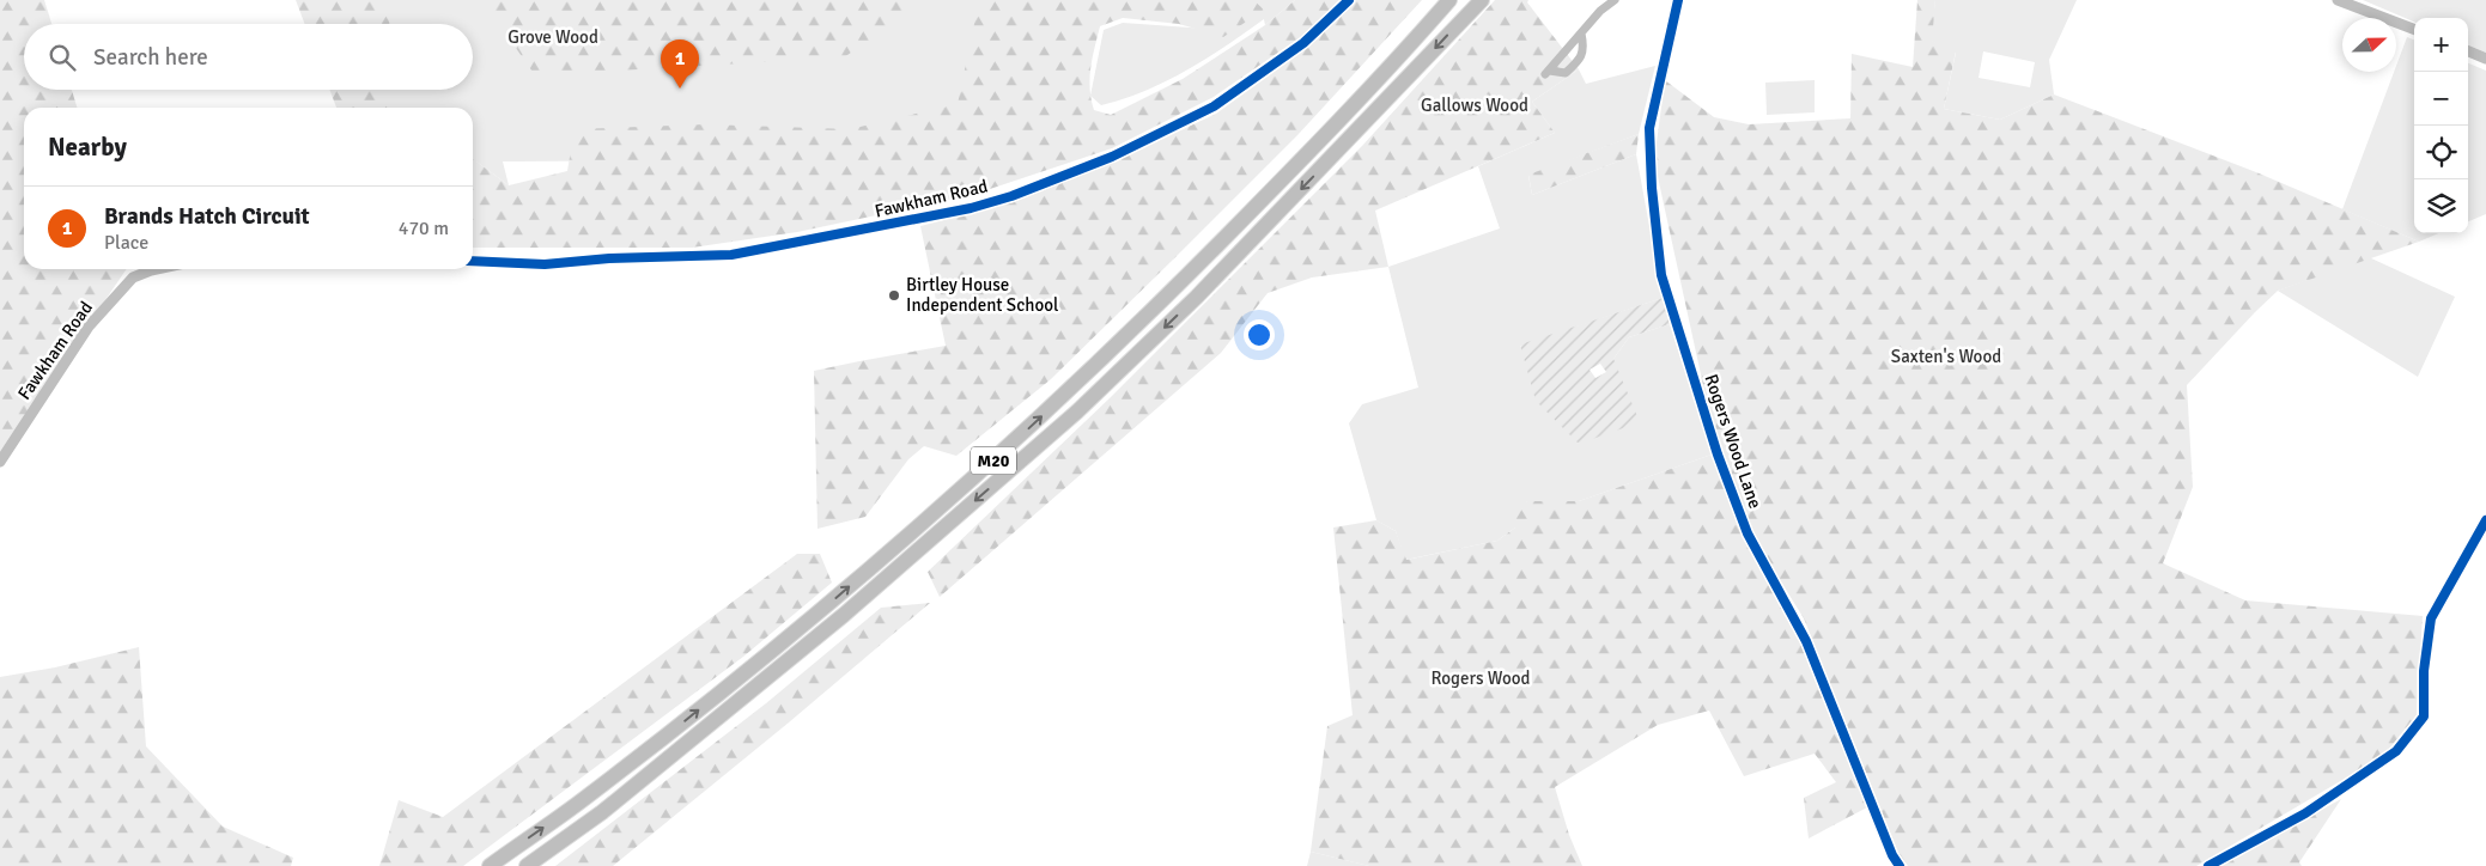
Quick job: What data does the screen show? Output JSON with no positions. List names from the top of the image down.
{
  "streets": {
    "highway": ["M20"],
    "street": ["Fawkham Road", "Rogers Wood Lane"]
  },
  "parks": [
    "Grove Wood",
    "Gallows Wood",
    "Saxten's Wood",
    "Rogers Wood"
  ],
  "places": ["Birtley House Independent School"],
  "north": "right",
  "page": {
    "map_buttons": ["+", "−"],
    "search": "Search here",
    "pins": "1",
    "heading": "Nearby",
    "list": [
      {
        "mark": "1",
        "name": "Brands Hatch Circuit",
        "note": "Place",
        "value": "470 m"
      }
    ]
  }
}
